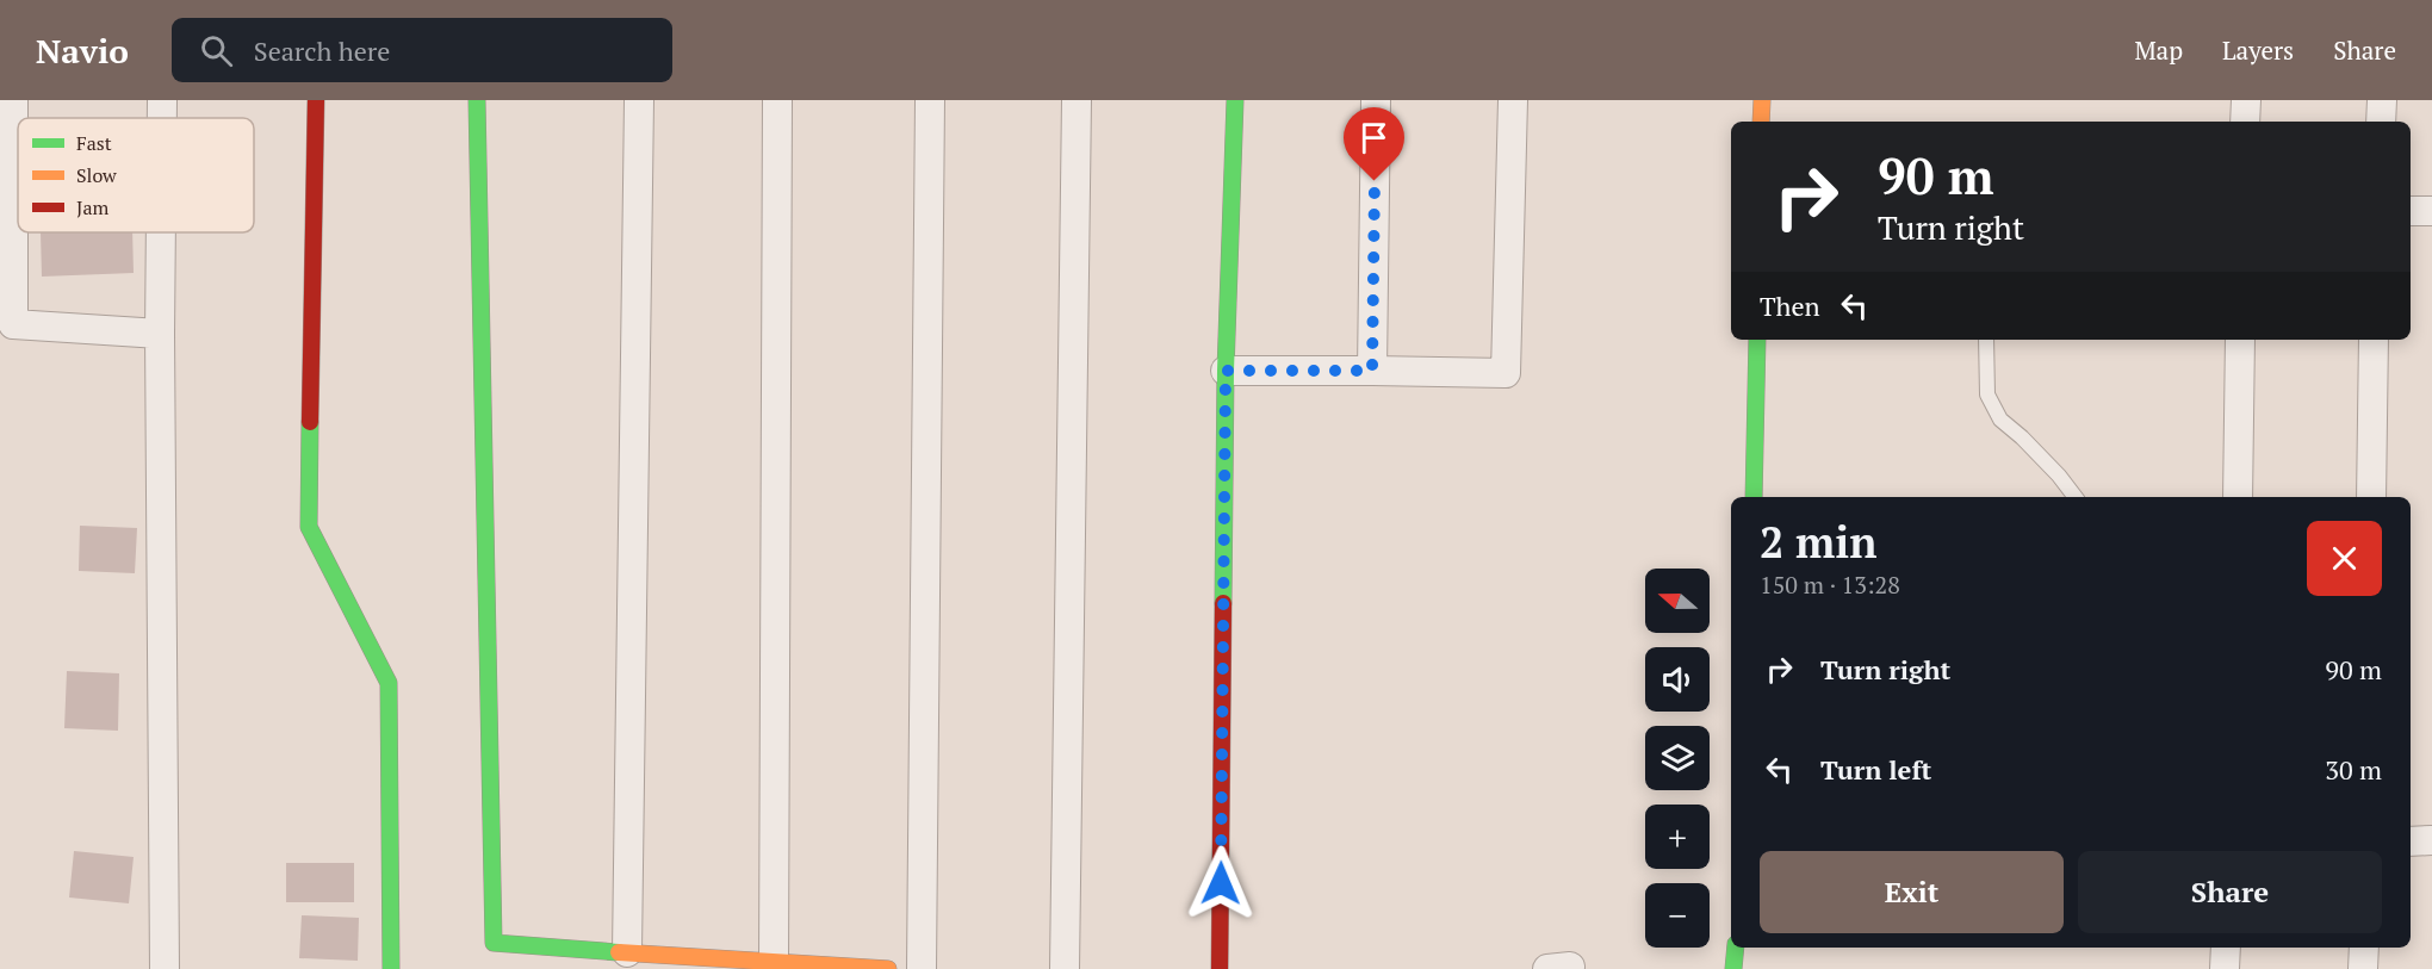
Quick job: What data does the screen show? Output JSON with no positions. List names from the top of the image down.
{
  "legend": ["Fast", "Slow", "Jam"],
  "north": "left",
  "page": {
    "header": "Navio",
    "search": "Search here",
    "nav": ["Map", "Layers", "Share"],
    "turn": ["90 m", "Turn right"],
    "then": "Then",
    "heading": ["2 min", "150 m · 13:28"],
    "map_buttons": ["+", "−"],
    "list": [
      {
        "name": "Turn right",
        "value": "90 m"
      },
      {
        "name": "Turn left",
        "value": "30 m"
      }
    ],
    "buttons": ["Exit", "Share"]
  }
}
